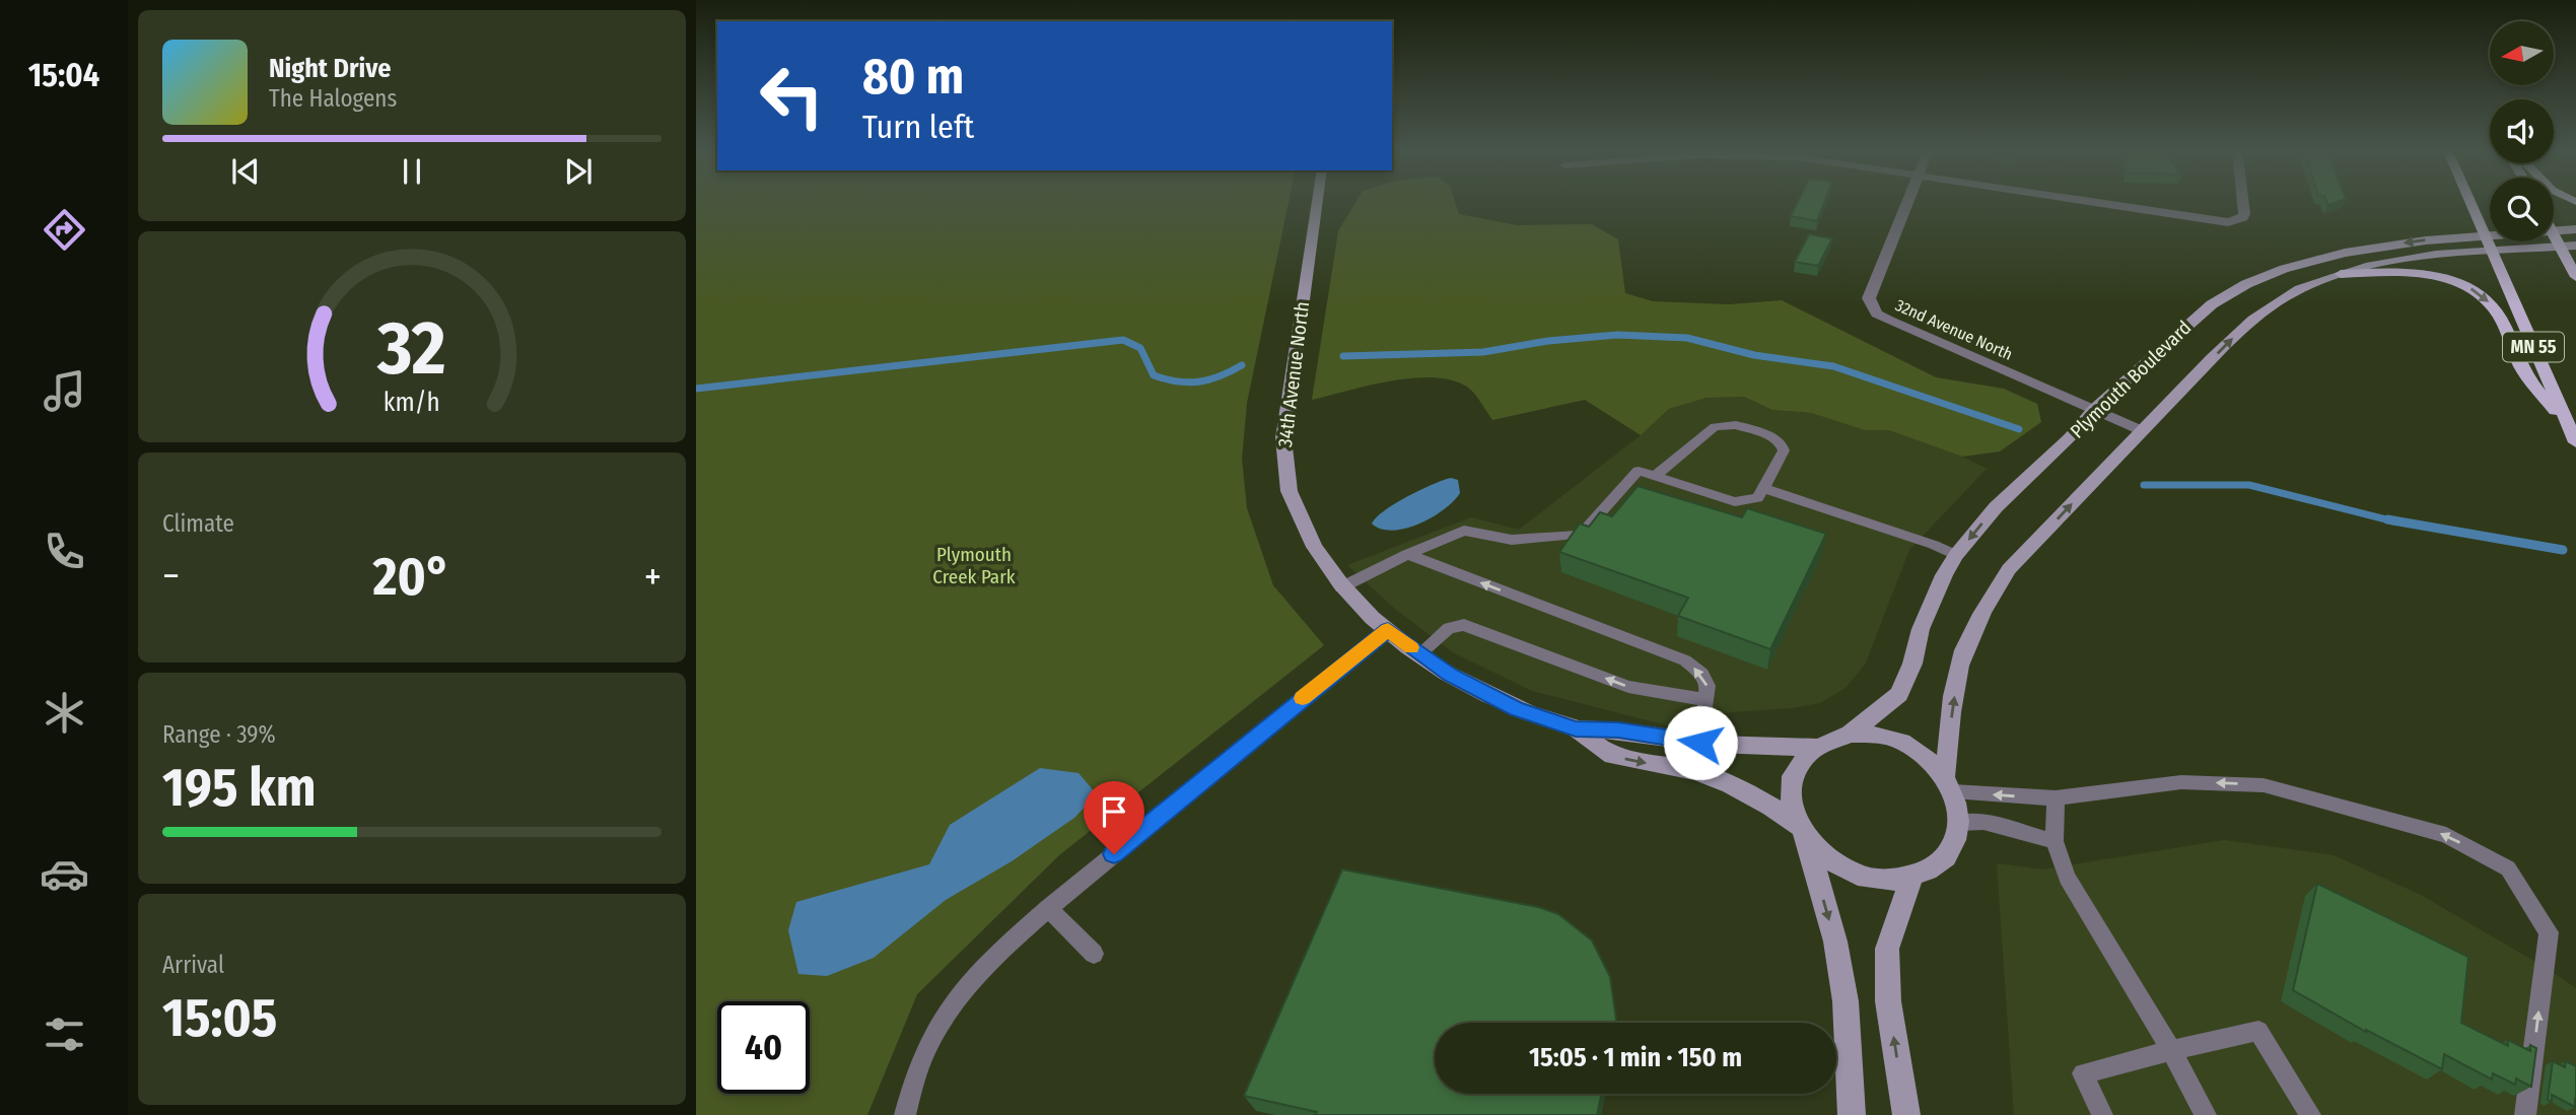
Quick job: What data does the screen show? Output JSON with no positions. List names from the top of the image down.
{
  "streets": {
    "main road": ["MN 55"],
    "street": ["32nd Avenue North", "34th Avenue North", "Plymouth Boulevard"]
  },
  "crossings": [
    ["32nd Avenue North", "Plymouth Boulevard"],
    ["MN 55", "Plymouth Boulevard"],
    ["34th Avenue North", "Plymouth Boulevard"]
  ],
  "parks": ["Plymouth Creek Park"],
  "north": "left",
  "page": {
    "tabs": "15:04",
    "turn": ["80 m", "Turn left"],
    "song": ["Night Drive", "The Halogens"],
    "tile": [
      "Climate",
      ["Range · 39%", "195 km"],
      ["Arrival", "15:05"]
    ],
    "heat": ["−", "20°", "+"],
    "limit": "40",
    "trip": "15:05 · 1 min · 150 m",
    "gauge": ["32", "km/h"]
  }
}
